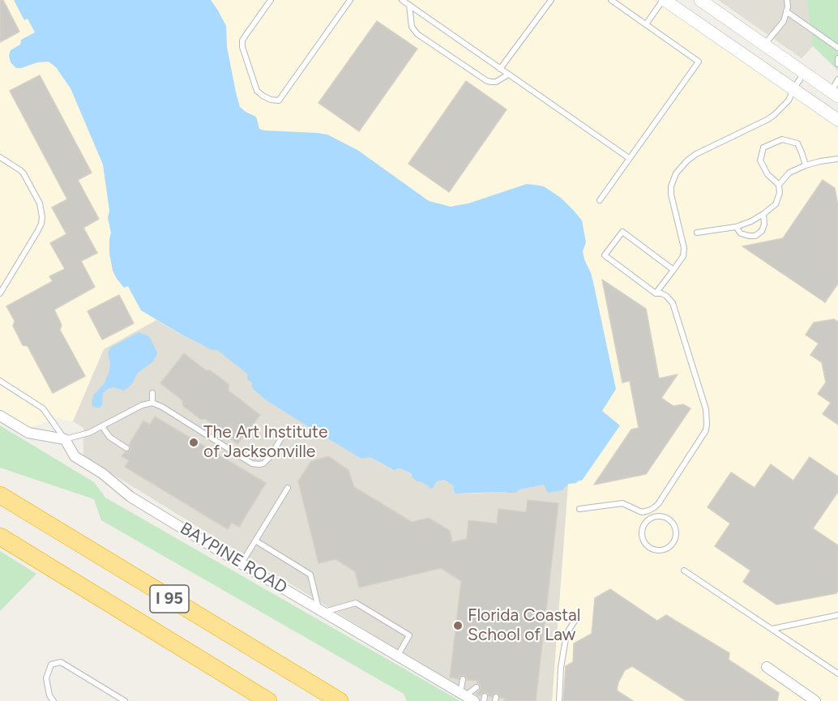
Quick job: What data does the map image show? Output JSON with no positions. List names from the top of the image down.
{
  "streets": {
    "highway": ["I 95"],
    "street": ["BAYPINE ROAD"]
  },
  "places": ["The Art Institute of Jacksonville", "Florida Coastal School of Law"]
}
